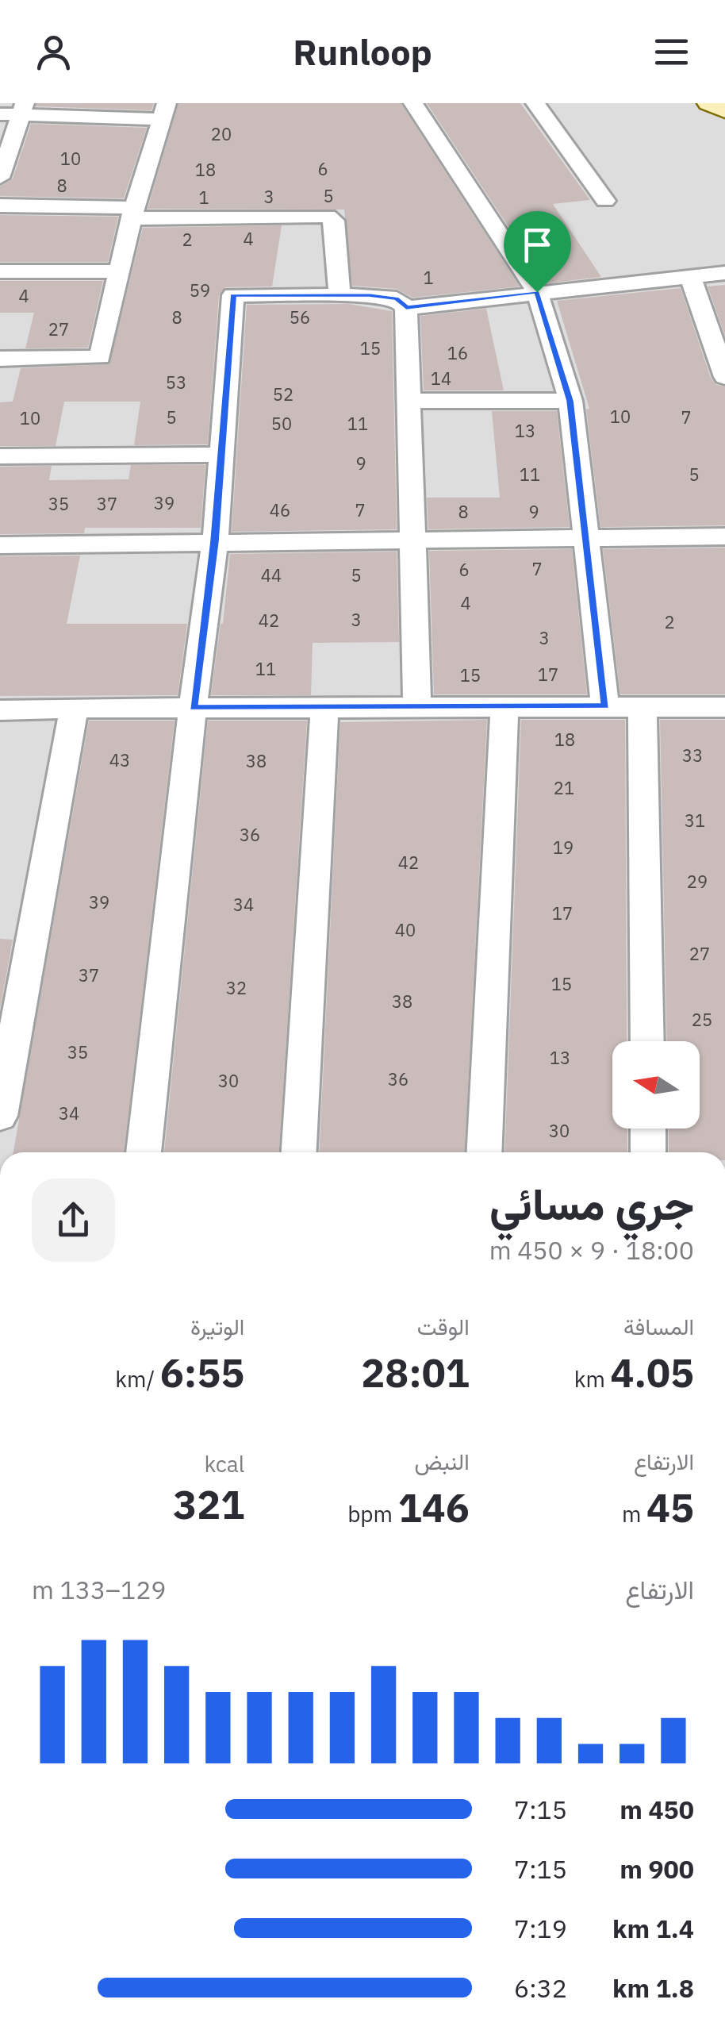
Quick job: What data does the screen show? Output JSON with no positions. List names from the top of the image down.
{
  "house_numbers": [
    "20",
    "10",
    "6",
    "18",
    "8",
    "5",
    "3",
    "1",
    "4",
    "2",
    "1",
    "59",
    "4",
    "8",
    "56",
    "27",
    "15",
    "16",
    "14",
    "53",
    "52",
    "10",
    "5",
    "7",
    "10",
    "50",
    "11",
    "13",
    "9",
    "11",
    "5",
    "39",
    "35",
    "37",
    "46",
    "7",
    "8",
    "9",
    "7",
    "6",
    "44",
    "5",
    "4",
    "3",
    "42",
    "2",
    "3",
    "11",
    "17",
    "15",
    "18",
    "33",
    "43",
    "38",
    "21",
    "31",
    "36",
    "19",
    "42",
    "29",
    "39",
    "34",
    "17",
    "40",
    "27",
    "37",
    "15",
    "32",
    "38",
    "25",
    "35",
    "13",
    "36",
    "30",
    "34",
    "30"
  ],
  "north": "left",
  "page": {
    "header": "Runloop",
    "heading": ["جري مسائي", "18:00 · 9 × 450 m"],
    "stats": [
      ["المسافة", "4.05 km"],
      ["الوقت", "28:01"],
      ["الوتيرة", "6:55 /km"],
      ["الارتفاع", "45 m"],
      ["النبض", "146 bpm"],
      ["kcal", "321"]
    ],
    "chart": ["الارتفاع", "129–133 m"],
    "list": [
      {
        "name": "450 m",
        "note": "7:15"
      },
      {
        "name": "900 m",
        "note": "7:15"
      },
      {
        "name": "1.4 km",
        "note": "7:19"
      },
      {
        "name": "1.8 km",
        "note": "6:32"
      }
    ]
  }
}
